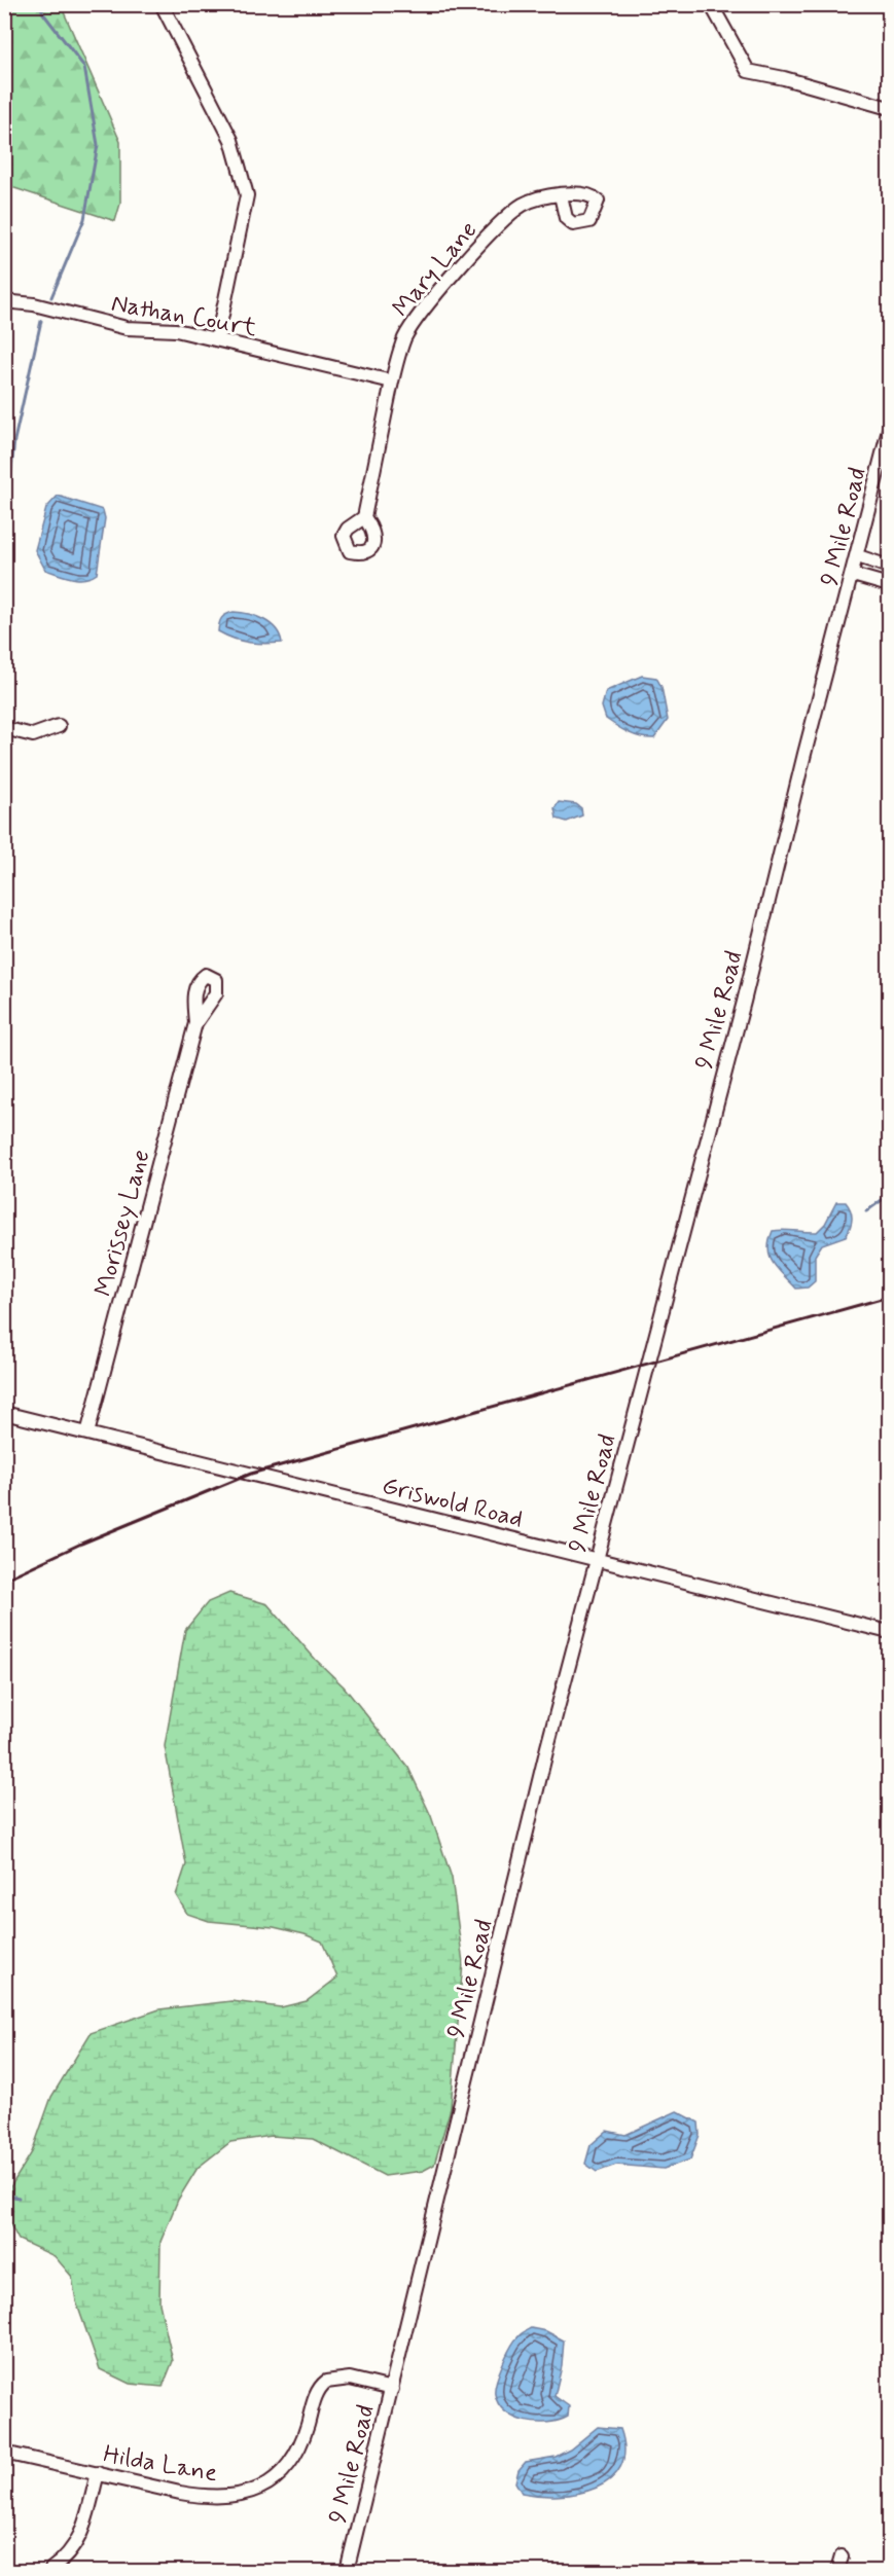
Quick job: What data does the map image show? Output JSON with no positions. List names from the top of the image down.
{
  "streets": {
    "street": [
      "Mary Lane",
      "Nathan Court",
      "9 Mile Road",
      "Morissey Lane",
      "Griswold Road",
      "Hilda Lane"
    ]
  },
  "crossings": [
    ["Mary Lane", "Nathan Court"],
    ["9 Mile Road", "Griswold Road"],
    ["9 Mile Road", "Hilda Lane"],
    ["Morissey Lane", "Griswold Road"]
  ]
}
